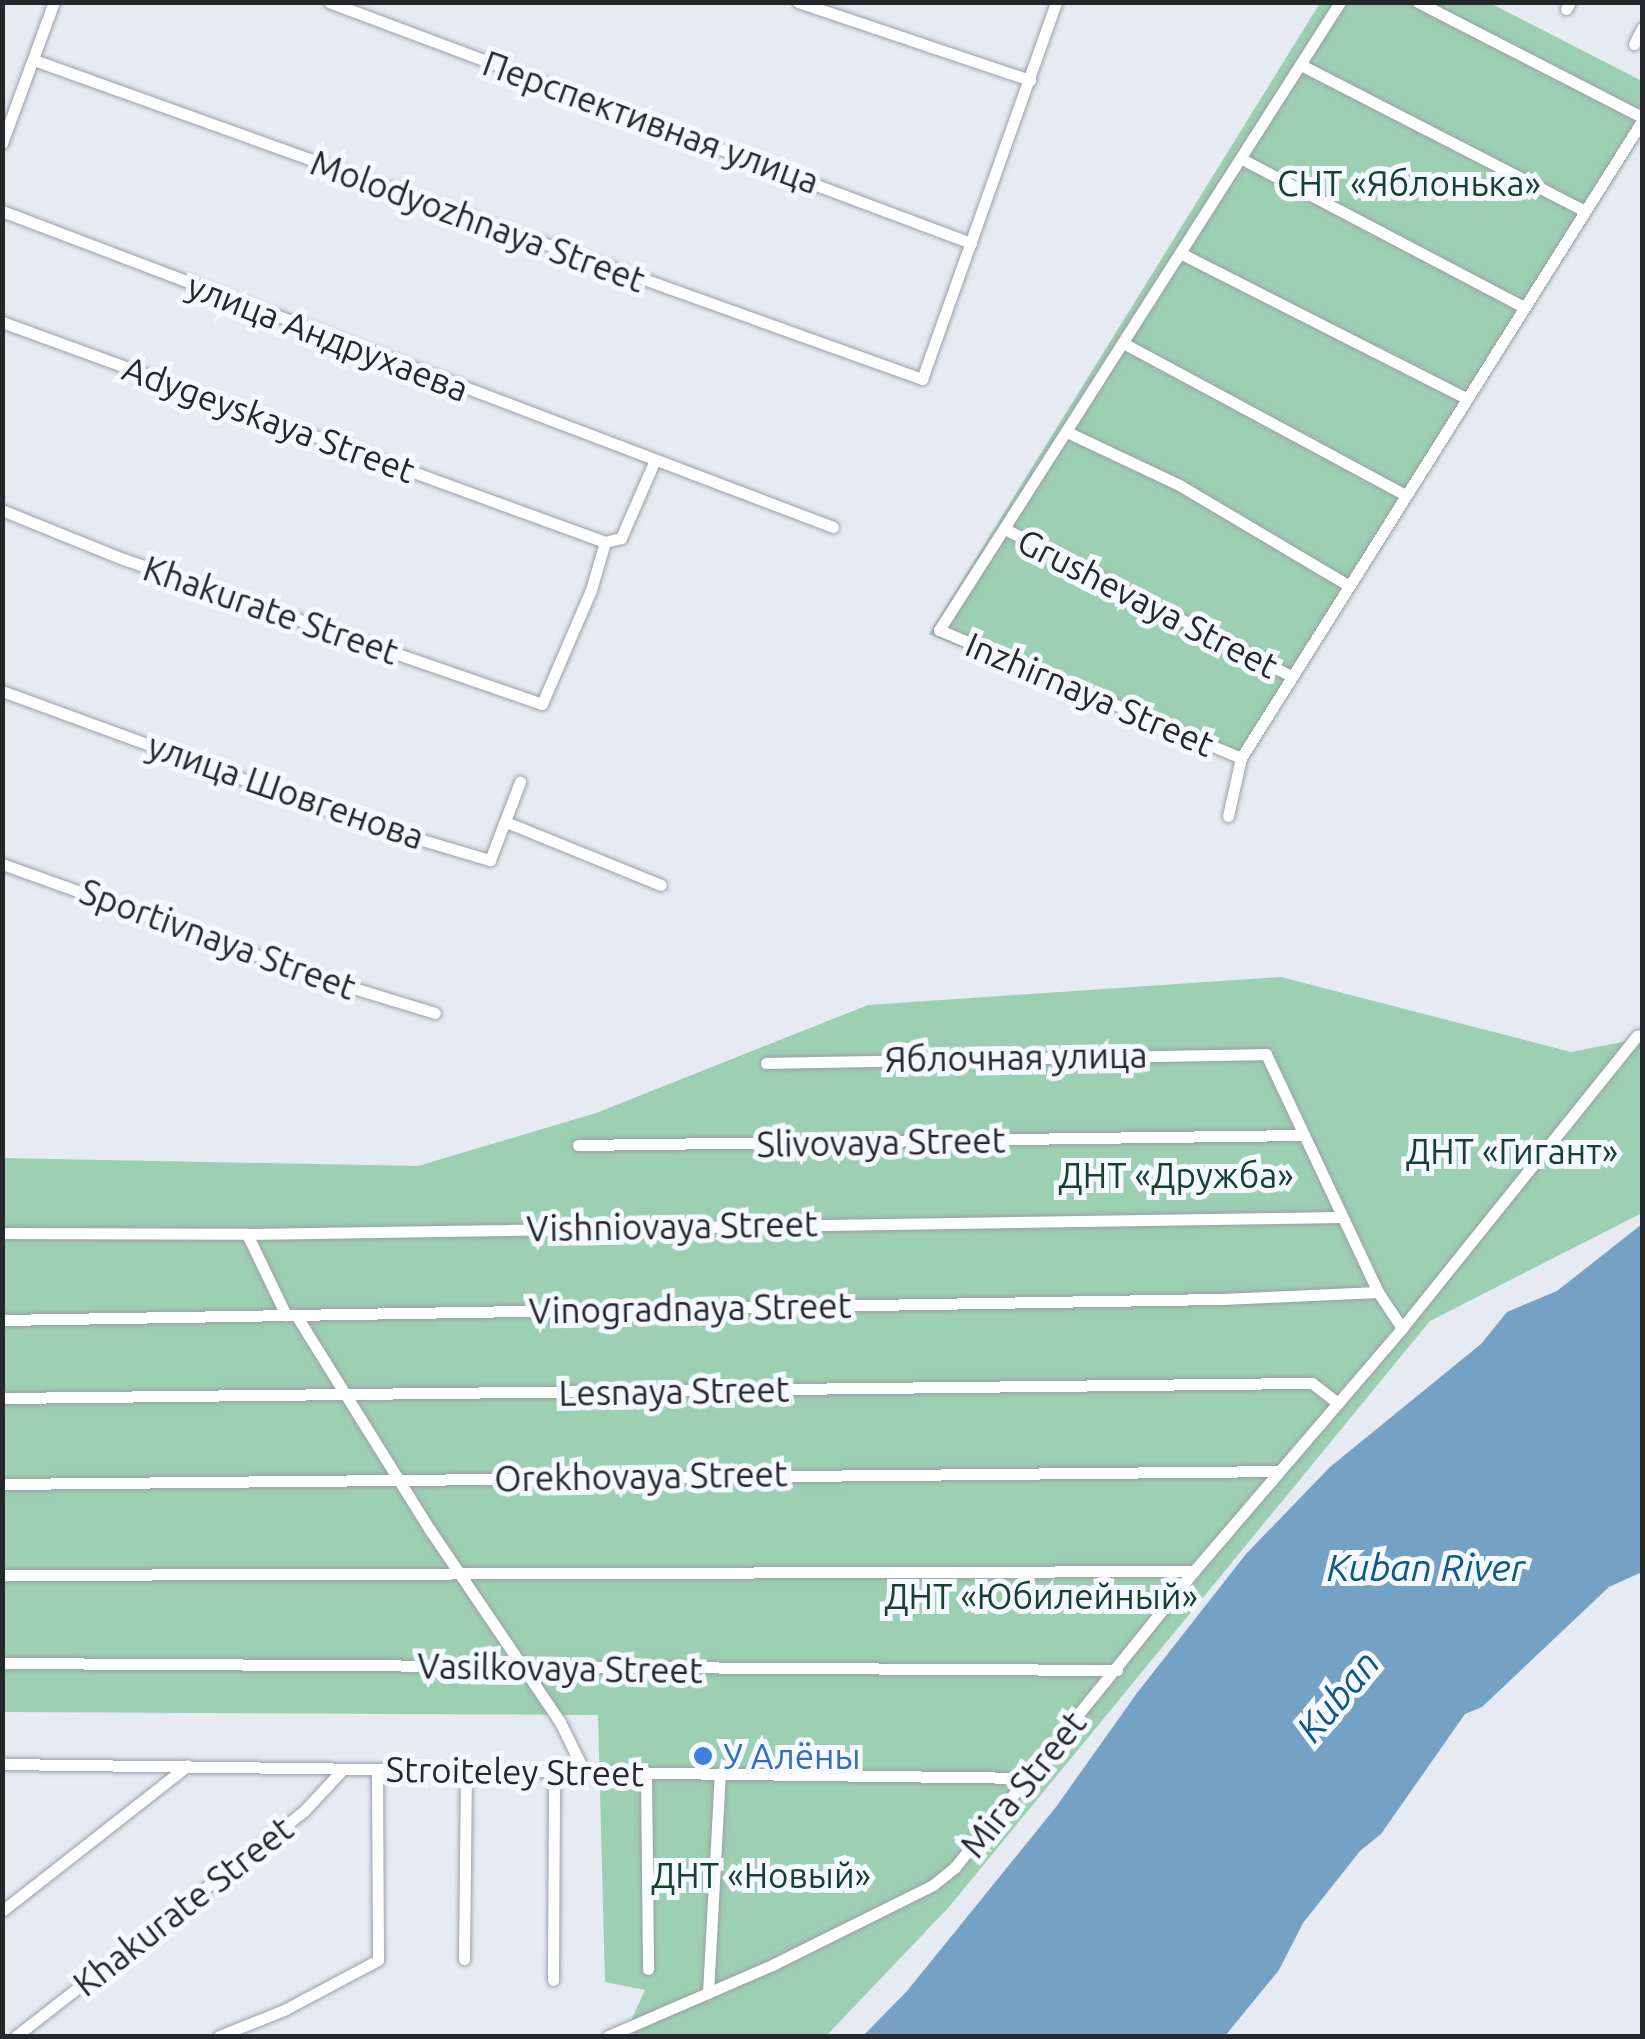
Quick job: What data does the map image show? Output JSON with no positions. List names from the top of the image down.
{
  "streets": {
    "street": [
      "Перспективная улица",
      "Molodyozhnaya Street",
      "улица Андрухаева",
      "Adygeyskaya Street",
      "Grushevaya Street",
      "Khakurate Street",
      "Inzhirnaya Street",
      "улица Шовгенова",
      "Sportivnaya Street",
      "Яблочная улица",
      "Slivovaya Street",
      "Vishniovaya Street",
      "Vinogradnaya Street",
      "Lesnaya Street",
      "Orekhovaya Street",
      "Vasilkovaya Street",
      "Stroiteley Street",
      "Mira Street"
    ]
  },
  "crossings": [
    ["Перспективная улица", "Molodyozhnaya Street"],
    ["Adygeyskaya Street", "Khakurate Street"],
    ["Grushevaya Street", "Inzhirnaya Street"],
    ["Khakurate Street", "Stroiteley Street"],
    ["Яблочная улица", "Slivovaya Street"],
    ["Lesnaya Street", "Mira Street"],
    ["Orekhovaya Street", "Mira Street"],
    ["Vasilkovaya Street", "Mira Street"],
    ["Stroiteley Street", "Mira Street"]
  ],
  "water": ["Kuban River", "Kuban"],
  "parks": [
    "СНТ «Яблонька»",
    "ДНТ «Гигант»",
    "ДНТ «Дружба»",
    "ДНТ «Юбилейный»",
    "ДНТ «Новый»"
  ],
  "places": ["У Алёны"]
}
